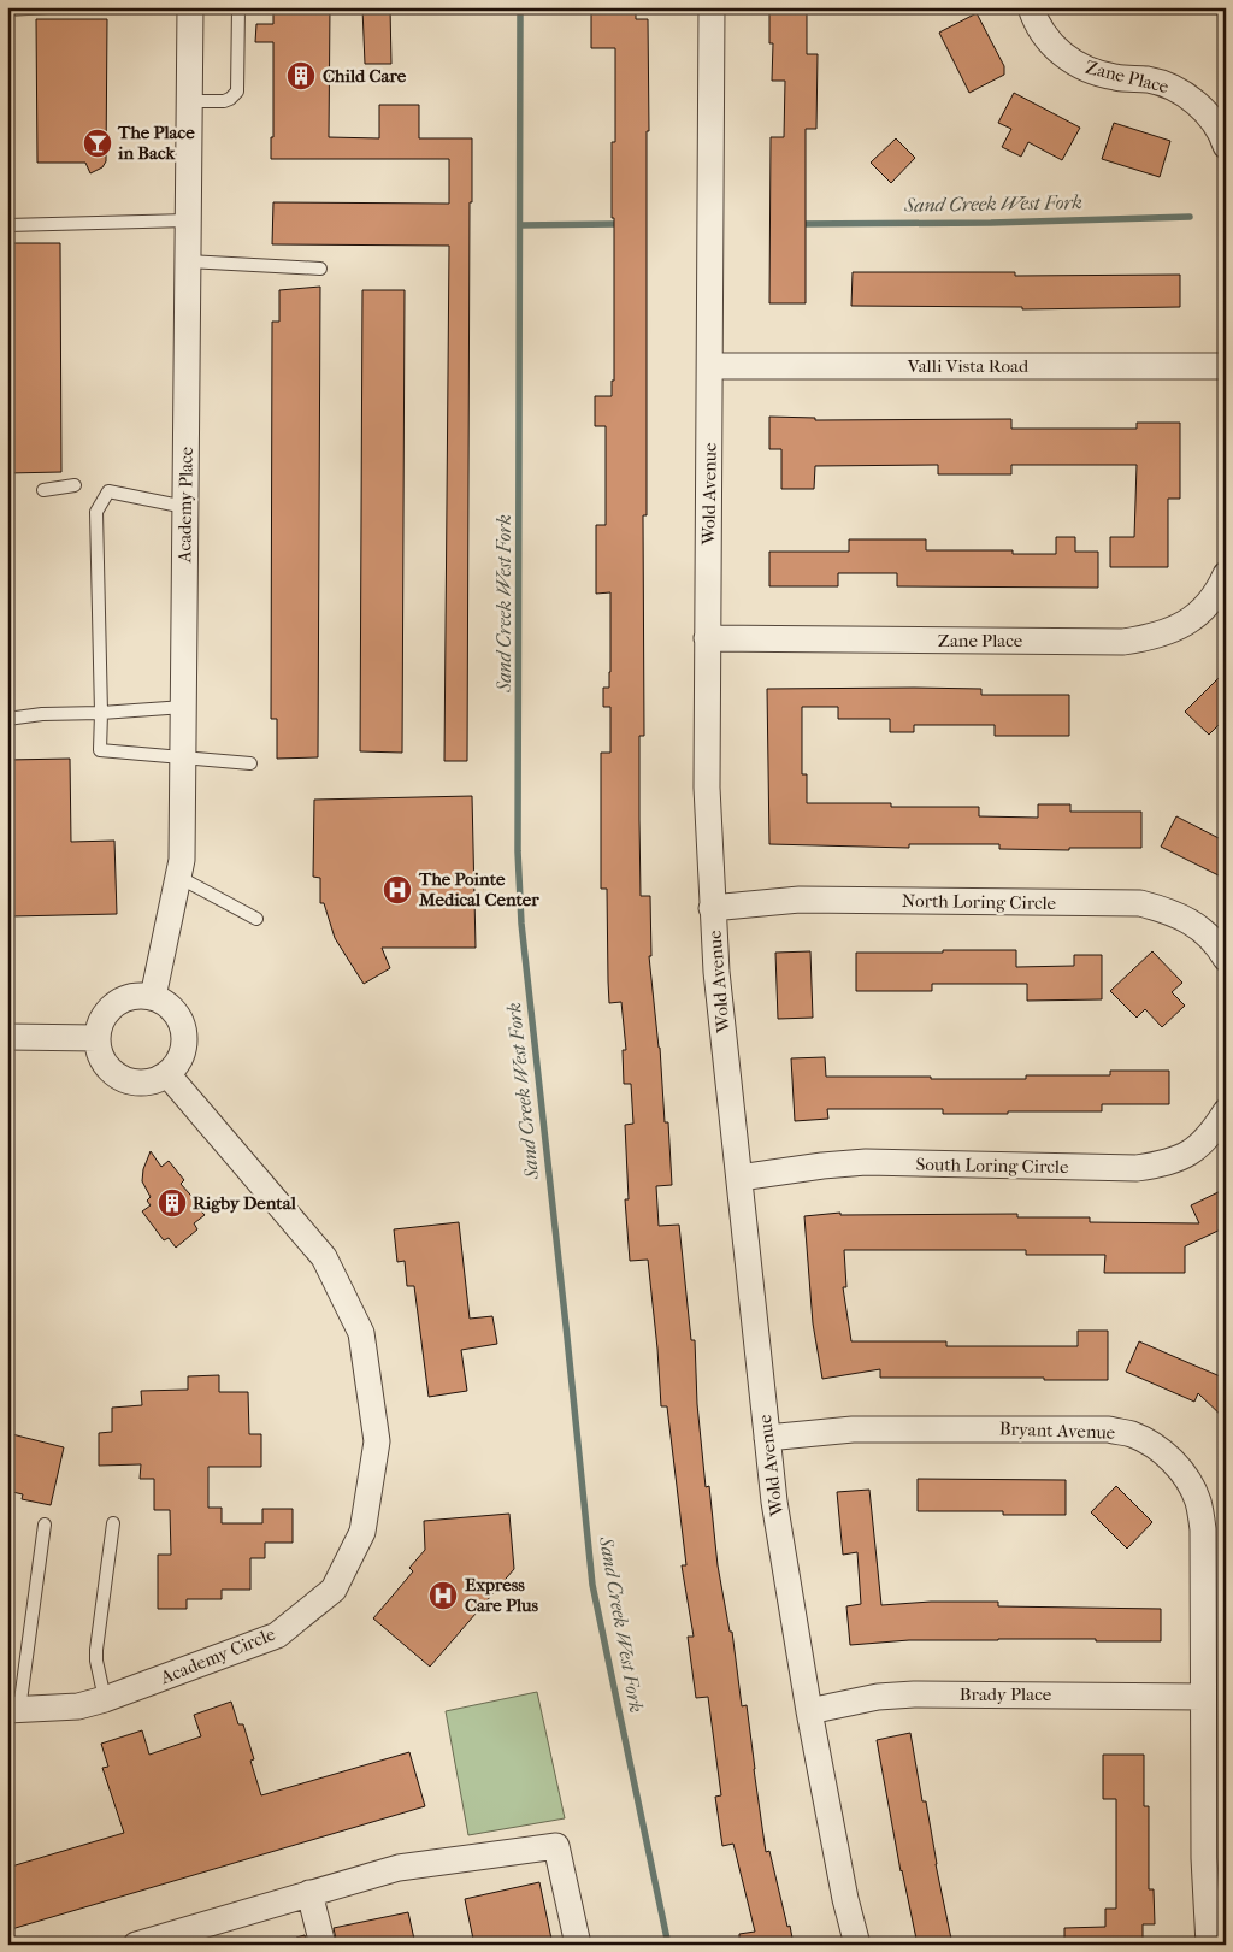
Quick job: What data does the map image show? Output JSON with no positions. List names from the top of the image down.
{
  "streets": {
    "street": [
      "Zane Place",
      "Valli Vista Road",
      "Wold Avenue",
      "Academy Place",
      "North Loring Circle",
      "South Loring Circle",
      "Bryant Avenue",
      "Academy Circle",
      "Brady Place"
    ]
  },
  "crossings": [
    ["Zane Place", "Wold Avenue"],
    ["Valli Vista Road", "Wold Avenue"],
    ["Wold Avenue", "North Loring Circle"],
    ["Wold Avenue", "South Loring Circle"],
    ["Wold Avenue", "Bryant Avenue"],
    ["Wold Avenue", "Brady Place"],
    ["Academy Place", "Academy Circle"],
    ["Bryant Avenue", "Brady Place"]
  ],
  "water": ["Sand Creek West Fork"],
  "places": {
    "building": ["Child Care", "Rigby Dental"],
    "bar": ["The Place in Back"],
    "hospital": ["The Pointe Medical Center", "Express Care Plus"]
  }
}
